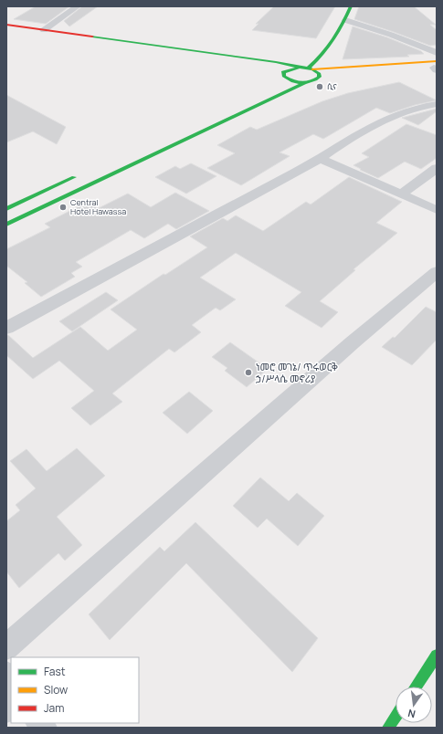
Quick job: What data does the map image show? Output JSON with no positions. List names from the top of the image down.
{
  "places": ["ሲና", "Central Hotel Hawassa", "ነመሮ መገኔ/ ጥሩወርቅ ኃ/ሥላሴ መኖሪያ"],
  "legend": ["Fast", "Slow", "Jam"],
  "north": "bottom"
}
